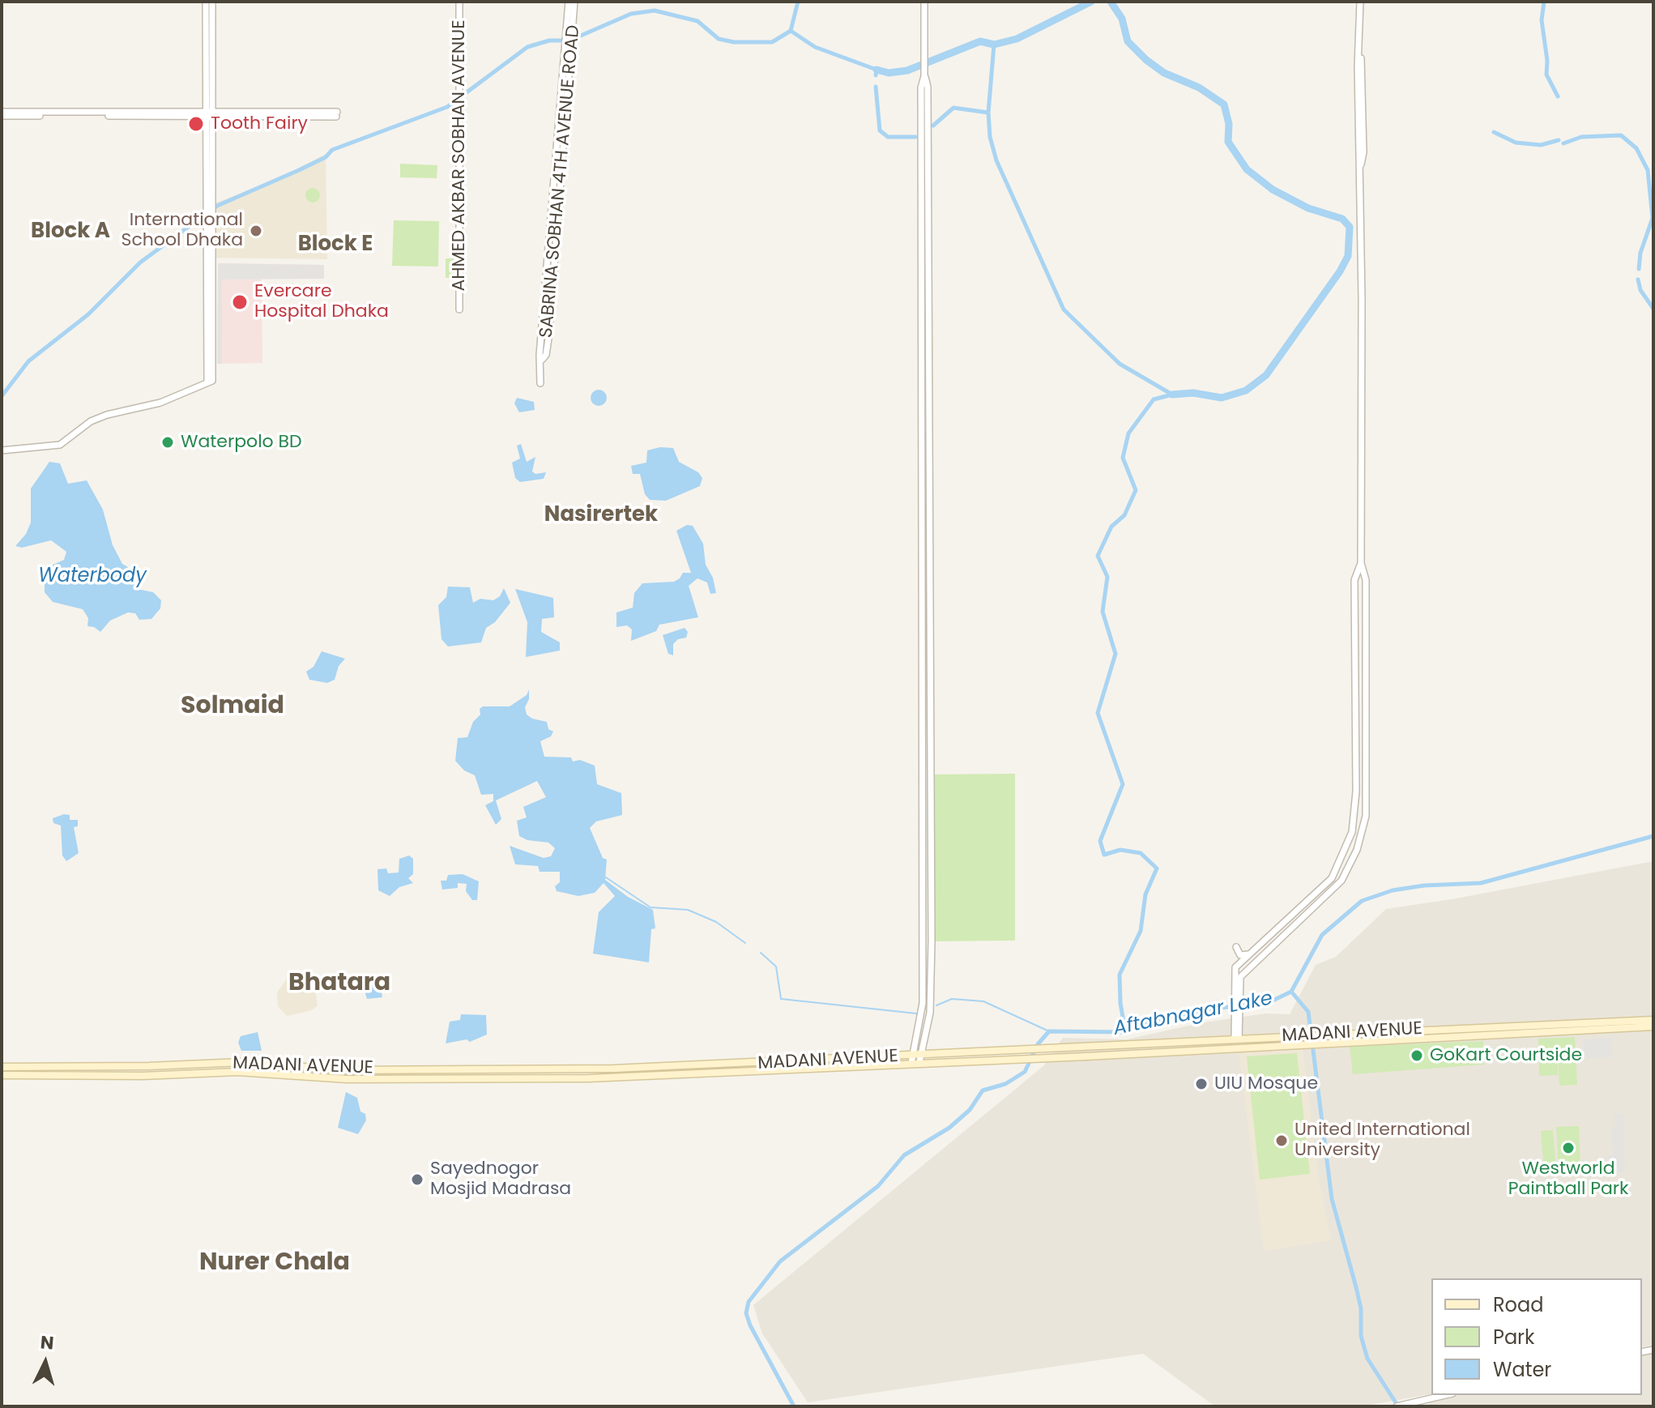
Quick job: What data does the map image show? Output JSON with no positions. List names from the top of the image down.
{
  "streets": {
    "main road": ["MADANI AVENUE"],
    "street": ["AHMED AKBAR SOBHAN AVENUE", "SABRINA SOBHAN 4TH AVENUE ROAD"]
  },
  "districts": [
    "Block A",
    "Block E",
    "Nasirertek",
    "Solmaid",
    "Bhatara",
    "Nurer Chala"
  ],
  "water": ["Waterbody", "Aftabnagar Lake"],
  "places": [
    "Tooth Fairy",
    "International School Dhaka",
    "Evercare Hospital Dhaka",
    "Waterpolo BD",
    "GoKart Courtside",
    "UIU Mosque",
    "United International University",
    "Westworld Paintball Park",
    "Sayednogor Mosjid Madrasa"
  ],
  "legend": ["Road", "Park", "Water"],
  "north": "top"
}
